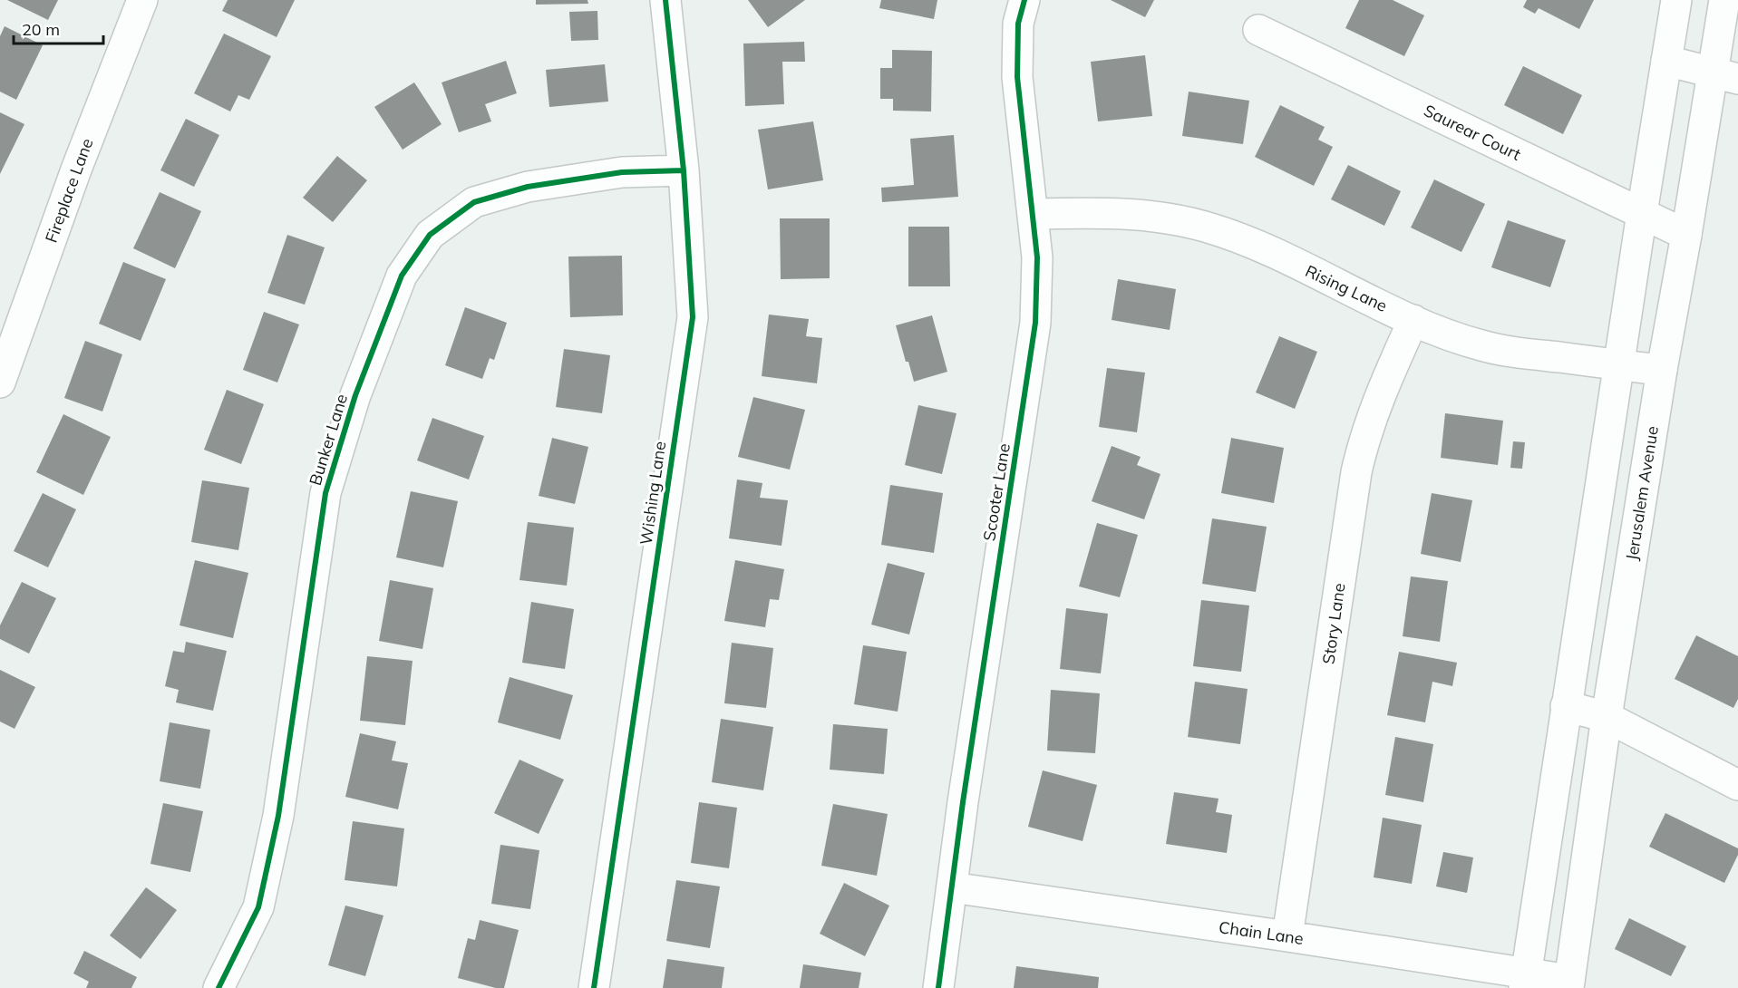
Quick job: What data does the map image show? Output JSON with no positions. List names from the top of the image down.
{
  "streets": {
    "street": [
      "Saurear Court",
      "Fireplace Lane",
      "Rising Lane",
      "Bunker Lane",
      "Scooter Lane",
      "Wishing Lane",
      "Jerusalem Avenue",
      "Story Lane",
      "Chain Lane"
    ]
  },
  "crossings": [
    ["Saurear Court", "Jerusalem Avenue"],
    ["Rising Lane", "Scooter Lane"],
    ["Rising Lane", "Jerusalem Avenue"],
    ["Rising Lane", "Story Lane"],
    ["Bunker Lane", "Wishing Lane"],
    ["Scooter Lane", "Chain Lane"],
    ["Jerusalem Avenue", "Chain Lane"],
    ["Story Lane", "Chain Lane"]
  ],
  "scale_bar": "20 m"
}
